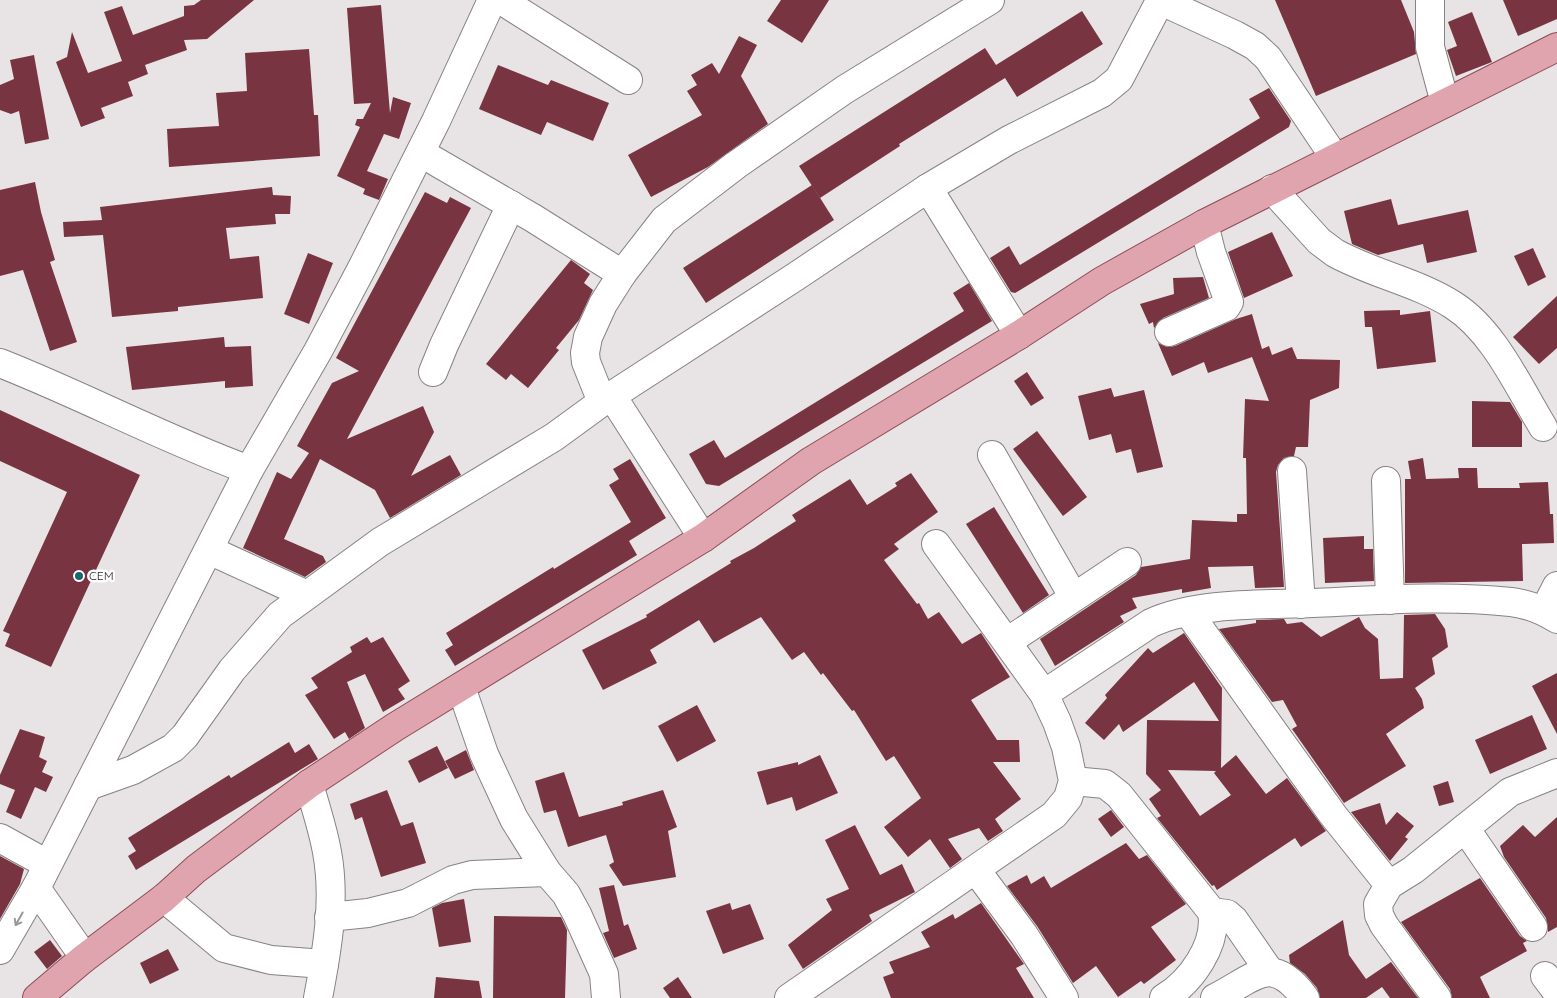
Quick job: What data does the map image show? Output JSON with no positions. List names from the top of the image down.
{
  "places": ["CEM"]
}
